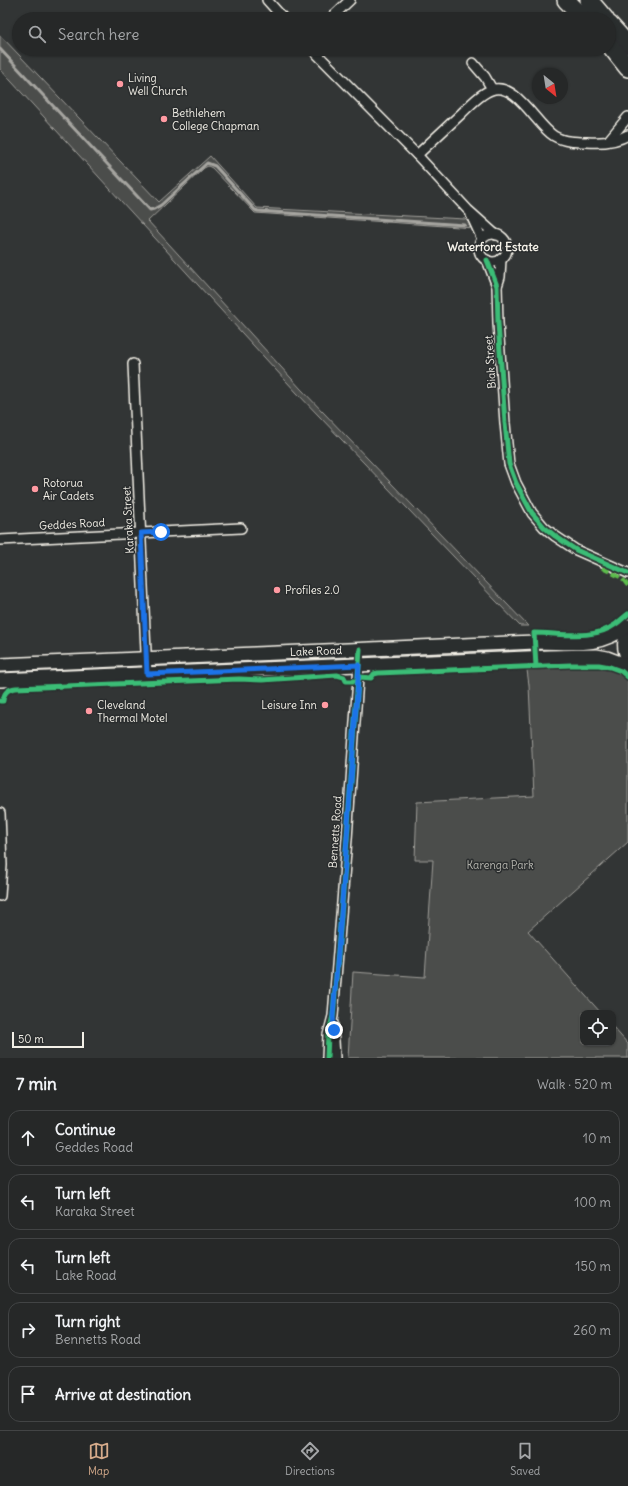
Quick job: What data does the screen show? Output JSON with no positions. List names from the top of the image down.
{
  "streets": {
    "main road": ["Lake Road"],
    "street": [
      "Biak Street",
      "Karaka Street",
      "Geddes Road",
      "Bennetts Road"
    ]
  },
  "crossings": [
    ["Karaka Street", "Geddes Road"],
    ["Karaka Street", "Lake Road"],
    ["Lake Road", "Bennetts Road"]
  ],
  "districts": ["Waterford Estate"],
  "parks": ["Karenga Park"],
  "places": [
    "Living Well Church",
    "Bethlehem College Chapman",
    "Rotorua Air Cadets",
    "Profiles 2.0",
    "Leisure Inn",
    "Cleveland Thermal Motel"
  ],
  "scale_bar": "50 m",
  "north": "bottom right",
  "page": {
    "search": "Search here",
    "scale": "50 m",
    "heading": ["7 min", "Walk · 520 m"],
    "list": [
      ["Continue", "Geddes Road", "10 m"],
      ["Turn left", "Karaka Street", "100 m"],
      ["Turn left", "Lake Road", "150 m"],
      ["Turn right", "Bennetts Road", "260 m"],
      "Arrive at destination"
    ],
    "nav": ["Map", "Directions", "Saved"]
  }
}
